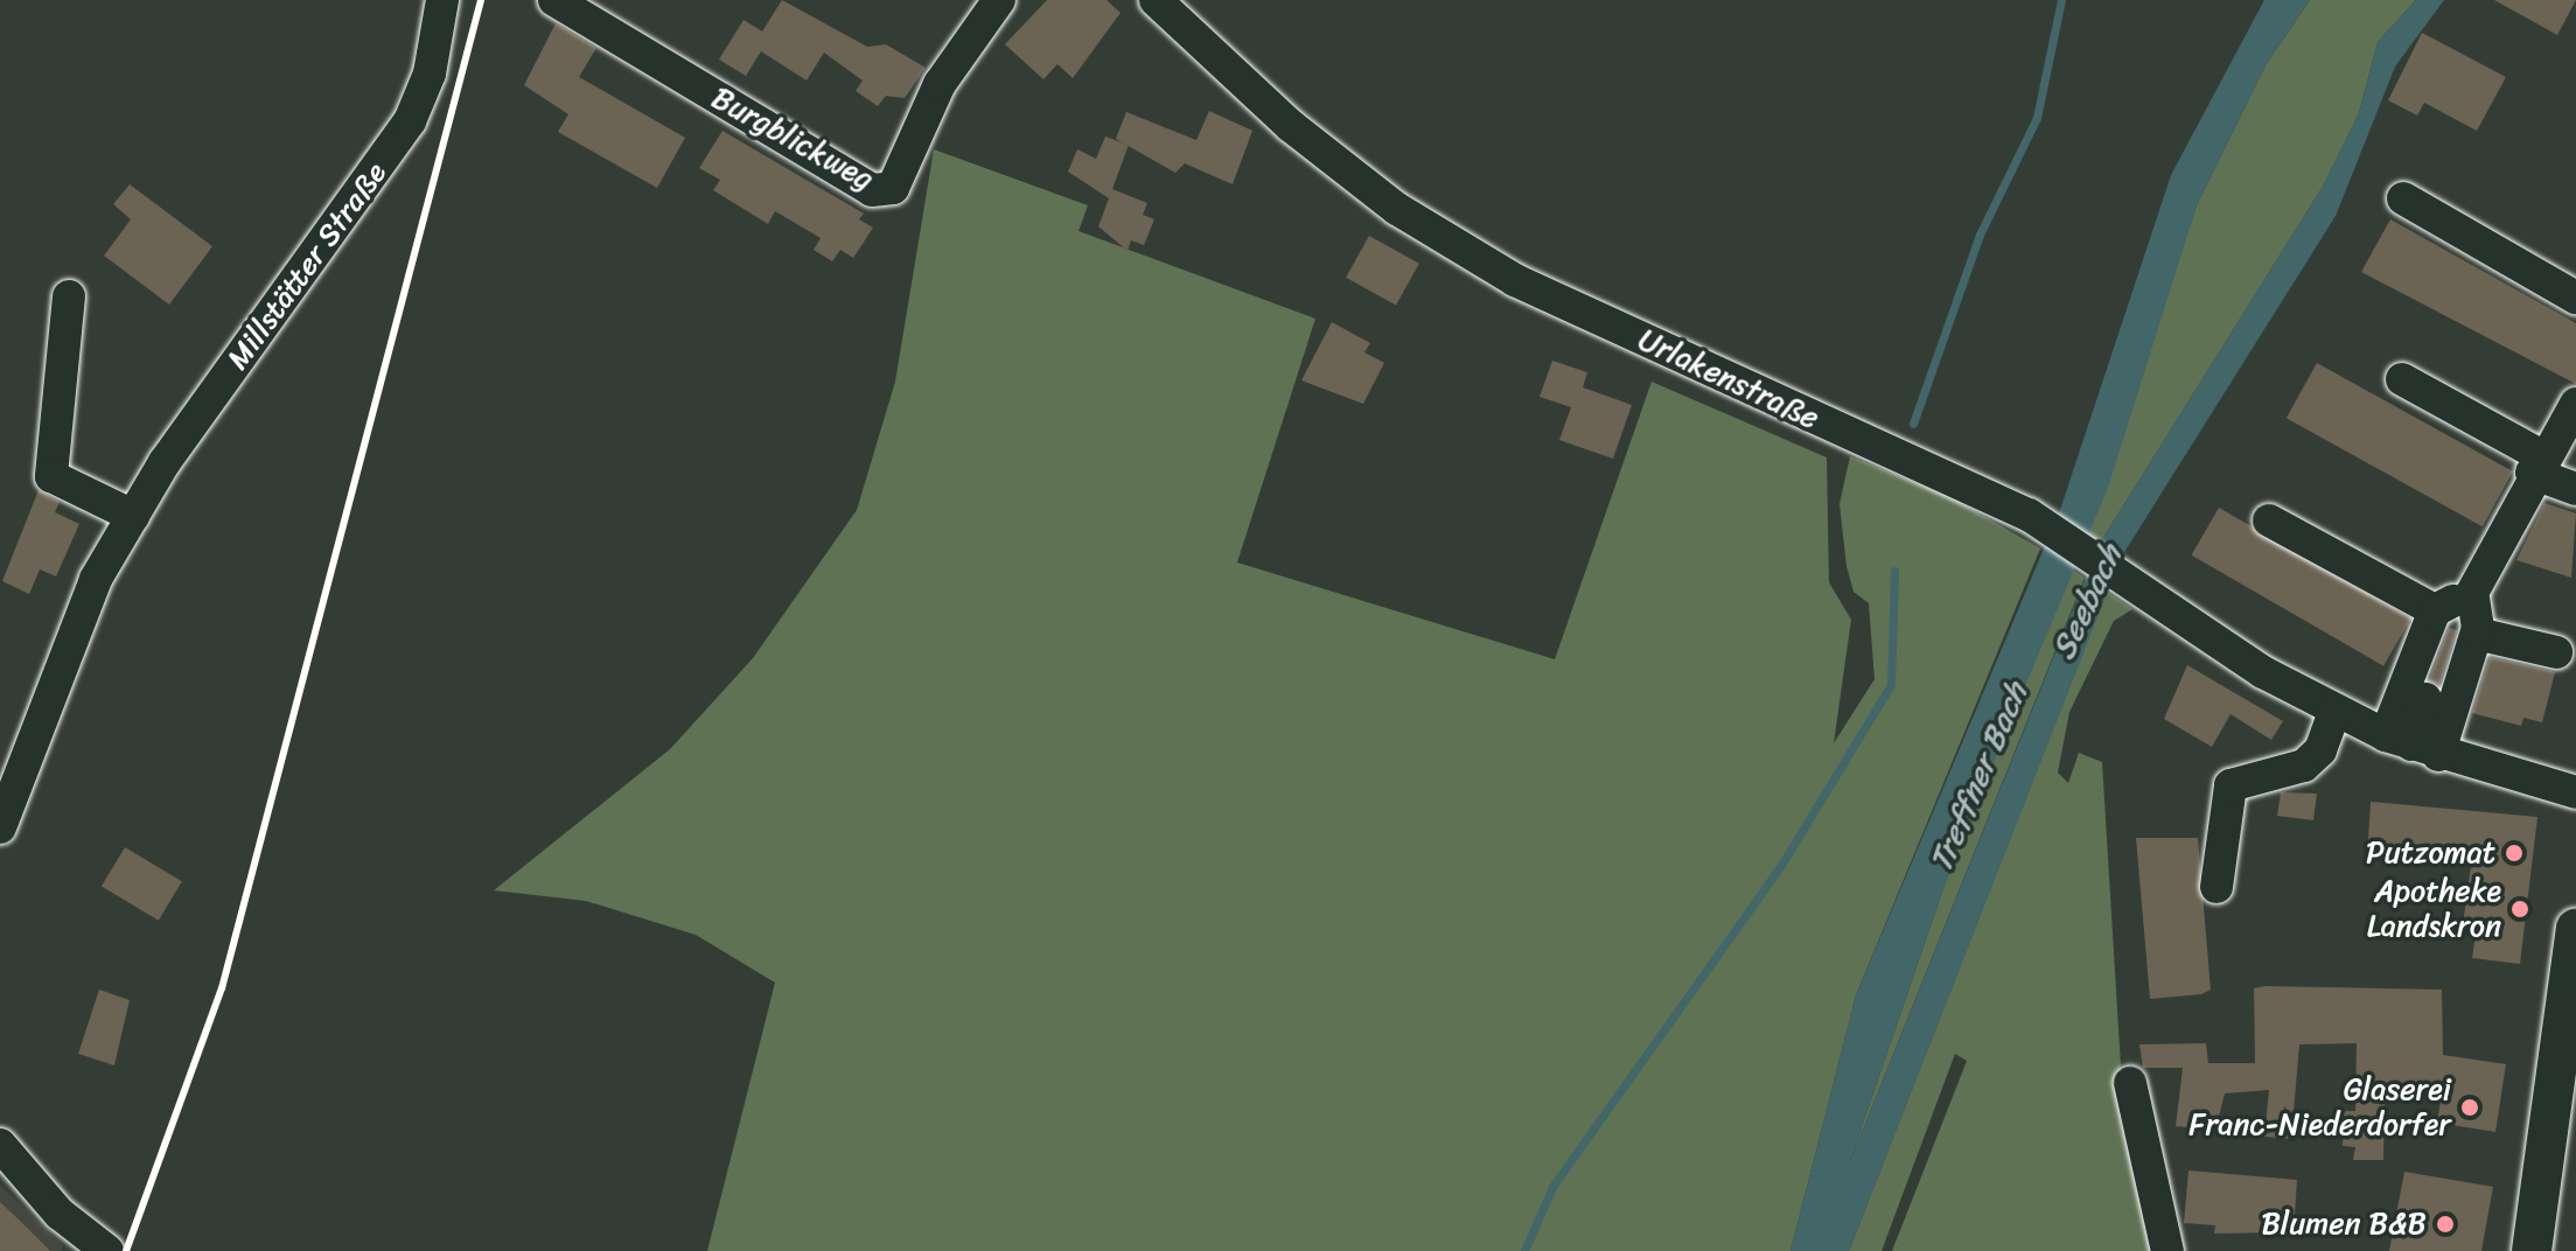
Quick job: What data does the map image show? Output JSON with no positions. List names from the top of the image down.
{
  "streets": {
    "street": ["Burgblickweg", "Millstätter Straße", "Urlakenstraße"]
  },
  "water": ["Seebach", "Treffner Bach"],
  "places": [
    "Putzomat",
    "Apotheke Landskron",
    "Glaserei Franc-Niederdorfer",
    "Blumen B&B"
  ]
}
